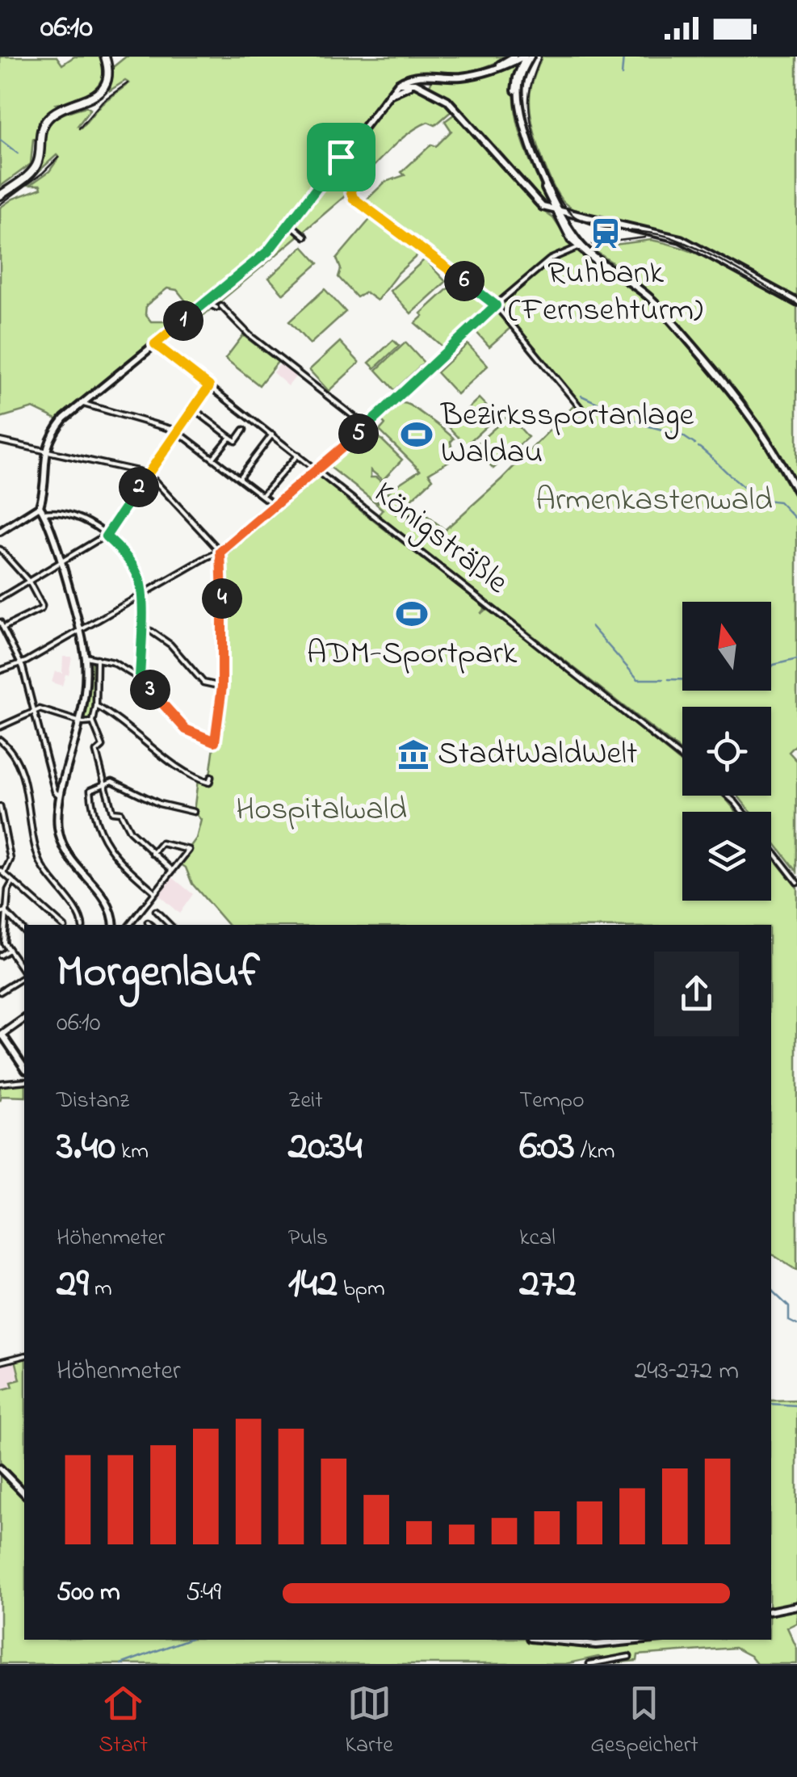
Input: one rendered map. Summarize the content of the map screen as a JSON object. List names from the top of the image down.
{
  "streets": {
    "street": ["Königsträßle"]
  },
  "parks": ["Armenkastenwald", "Hospitalwald"],
  "places": {
    "station": ["Ruhbank (Fernsehturm)"],
    "sports": ["Bezirkssportanlage Waldau", "ADM-Sportpark"],
    "museum": ["StadtWaldWelt"]
  },
  "north": "top",
  "page": {
    "status": "06:10",
    "pins": [
      "6",
      "1",
      "5",
      "2",
      "4",
      "3"
    ],
    "heading": ["Morgenlauf", "06:10"],
    "stats": [
      ["Distanz", "3.40 km"],
      ["Zeit", "20:34"],
      ["Tempo", "6:03 /km"],
      ["Höhenmeter", "29 m"],
      ["Puls", "142 bpm"],
      ["kcal", "272"]
    ],
    "chart": ["Höhenmeter", "243–272 m"],
    "list": [
      {
        "name": "500 m",
        "note": "5:49"
      }
    ],
    "tabs": ["Start", "Karte", "Gespeichert"]
  }
}
